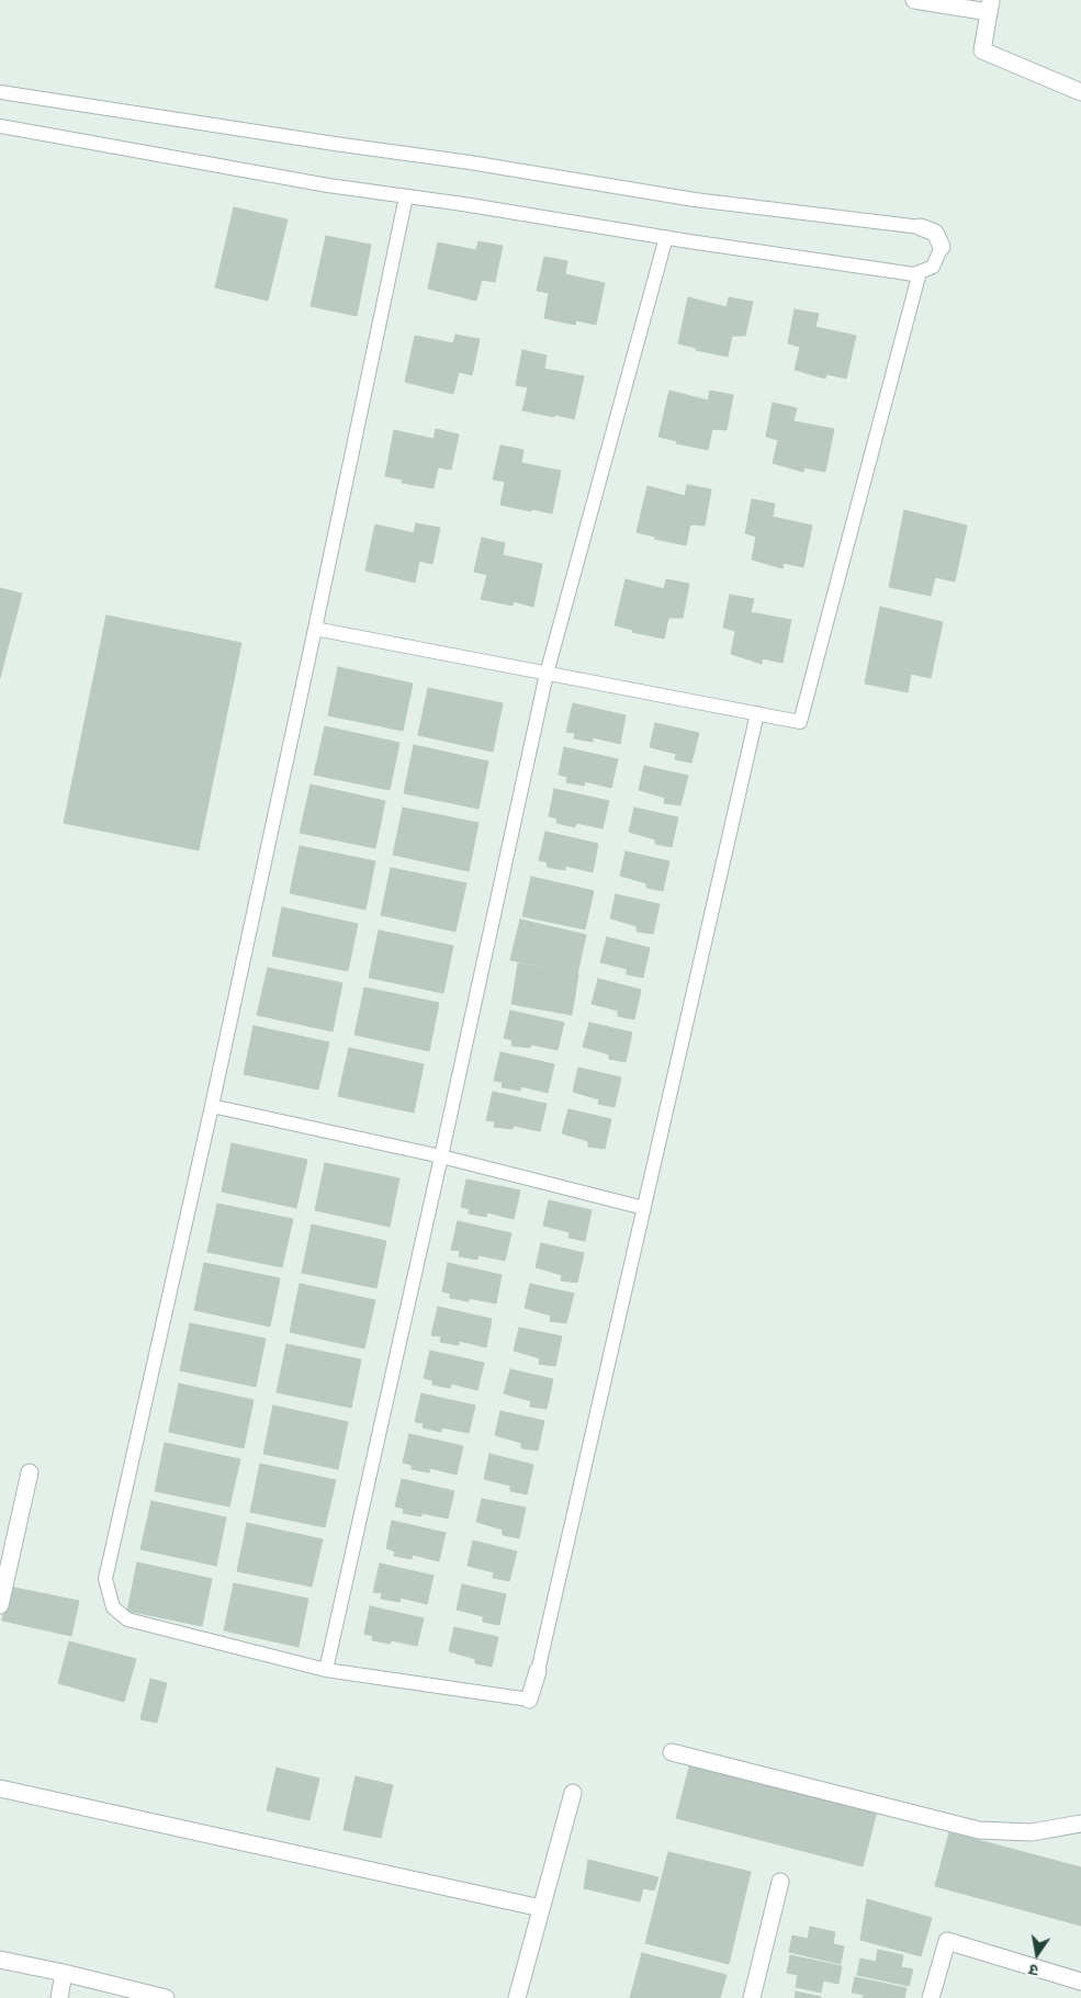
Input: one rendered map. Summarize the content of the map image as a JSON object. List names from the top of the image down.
{
  "north": "bottom"
}
